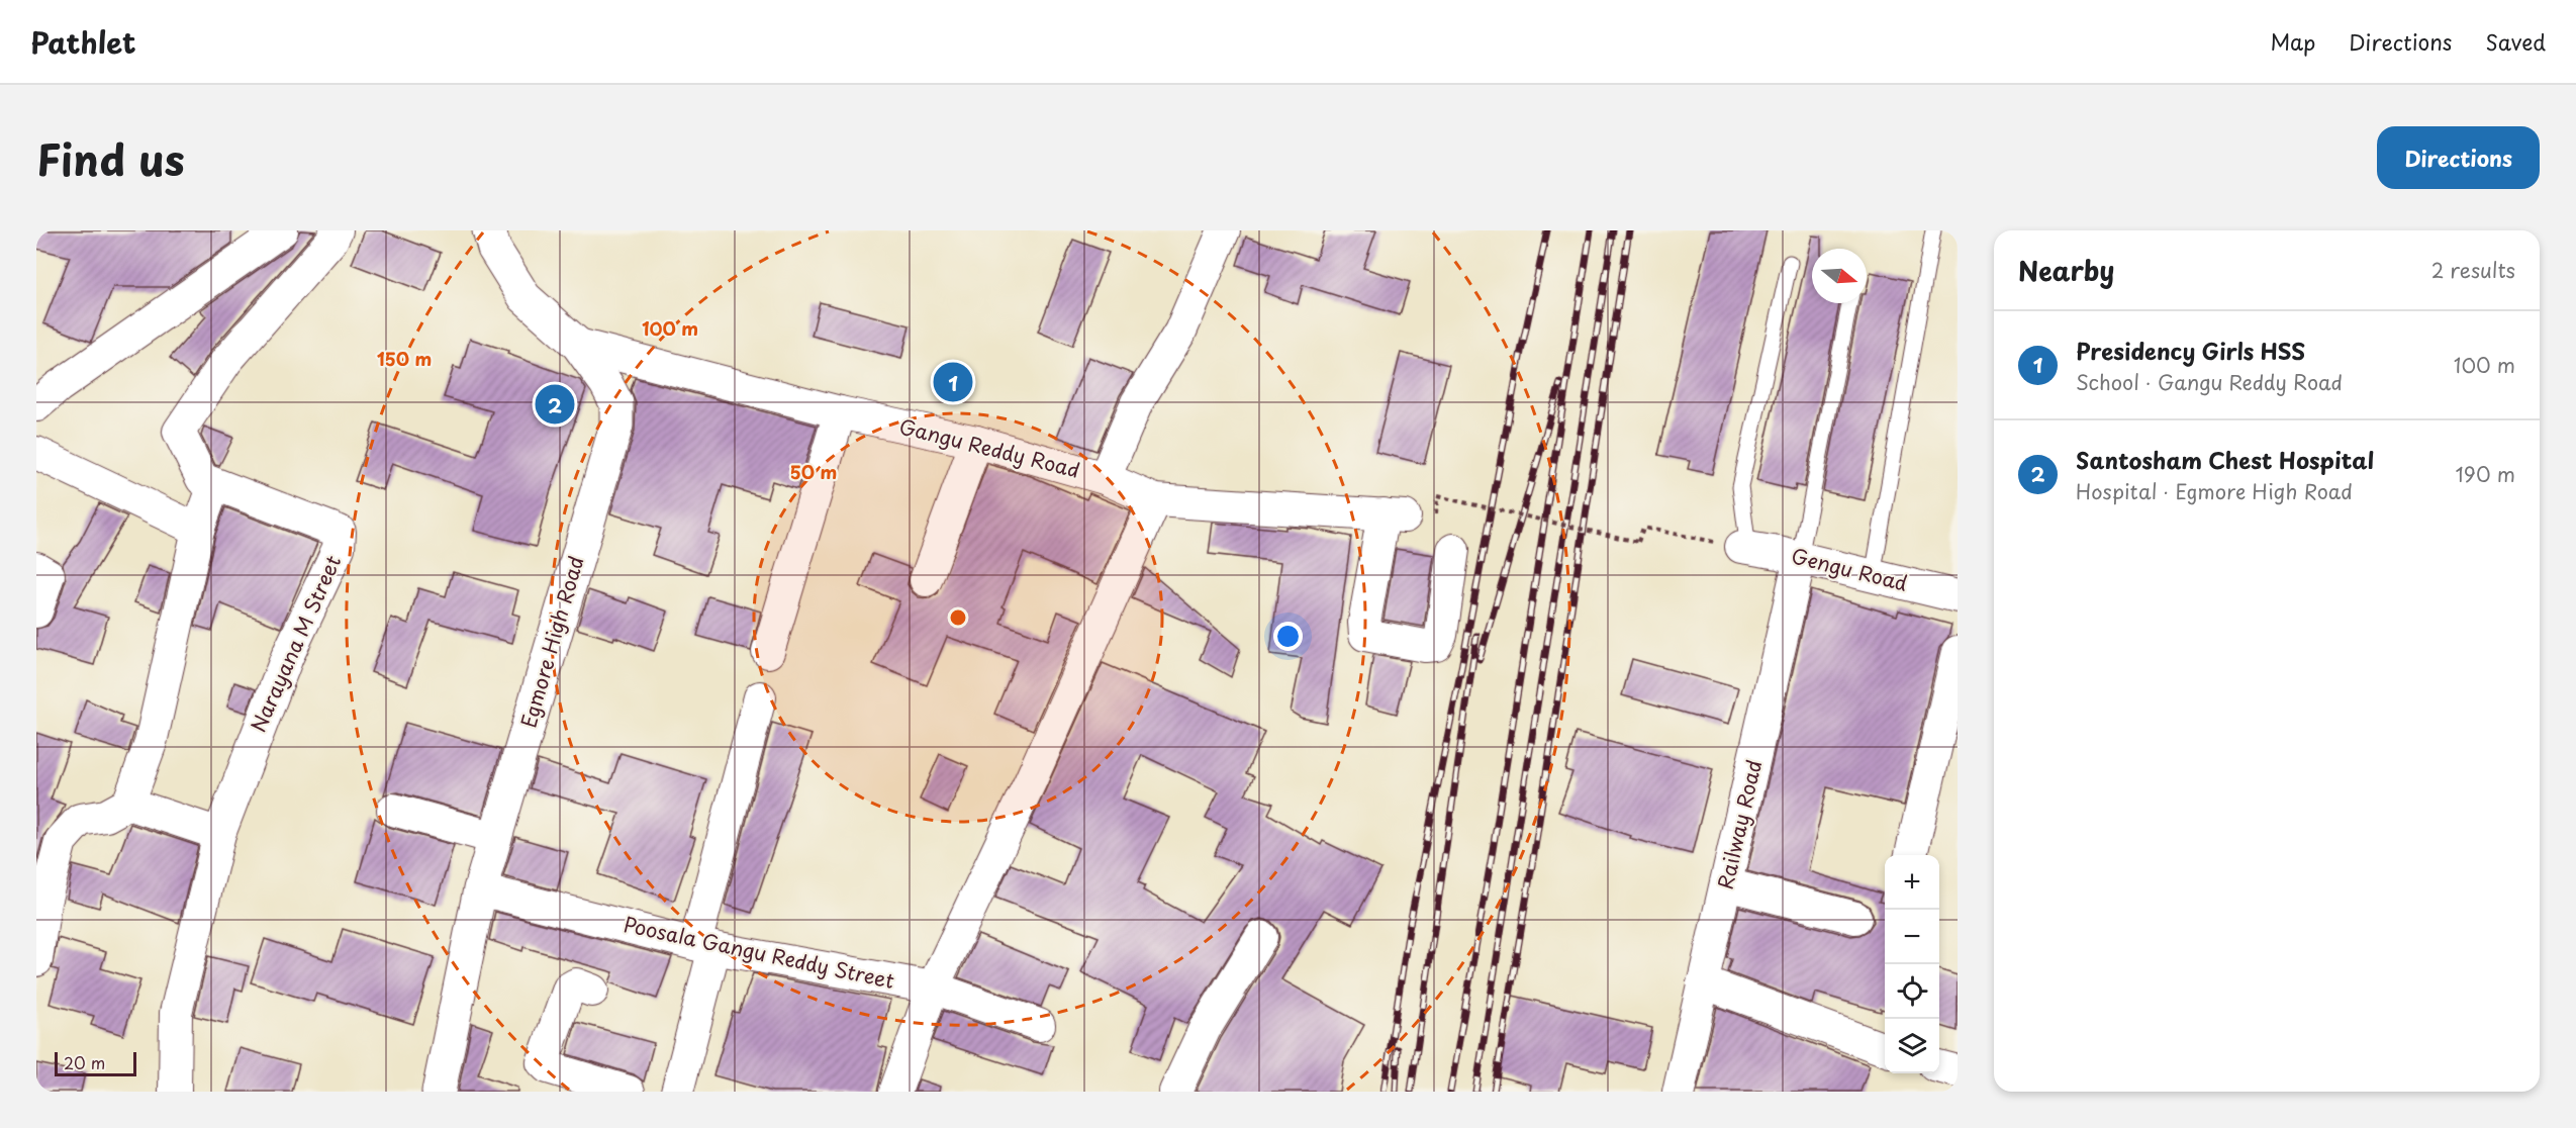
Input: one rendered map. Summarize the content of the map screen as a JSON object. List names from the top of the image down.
{
  "streets": {
    "main road": ["Egmore High Road"],
    "street": [
      "Gangu Reddy Road",
      "Gengu Road",
      "Narayana M Street",
      "Railway Road",
      "Poosala Gangu Reddy Street"
    ]
  },
  "crossings": [
    ["Gangu Reddy Road", "Egmore High Road"],
    ["Gengu Road", "Railway Road"],
    ["Egmore High Road", "Poosala Gangu Reddy Street"]
  ],
  "scale_bar": "20 m",
  "north": "right",
  "page": {
    "header": "Pathlet",
    "nav": ["Map", "Directions", "Saved"],
    "title": "Find us",
    "buttons": "Directions",
    "heading": ["Nearby", "2 results"],
    "list": [
      {
        "mark": "1",
        "name": "Presidency Girls HSS",
        "note": "School · Gangu Reddy Road",
        "value": "100 m"
      },
      {
        "mark": "2",
        "name": "Santosham Chest Hospital",
        "note": "Hospital · Egmore High Road",
        "value": "190 m"
      }
    ],
    "pins": ["1", "2"],
    "map_buttons": ["+", "−"],
    "scale": "20 m"
  },
  "rings": ["100 m", "150 m", "50 m"]
}
